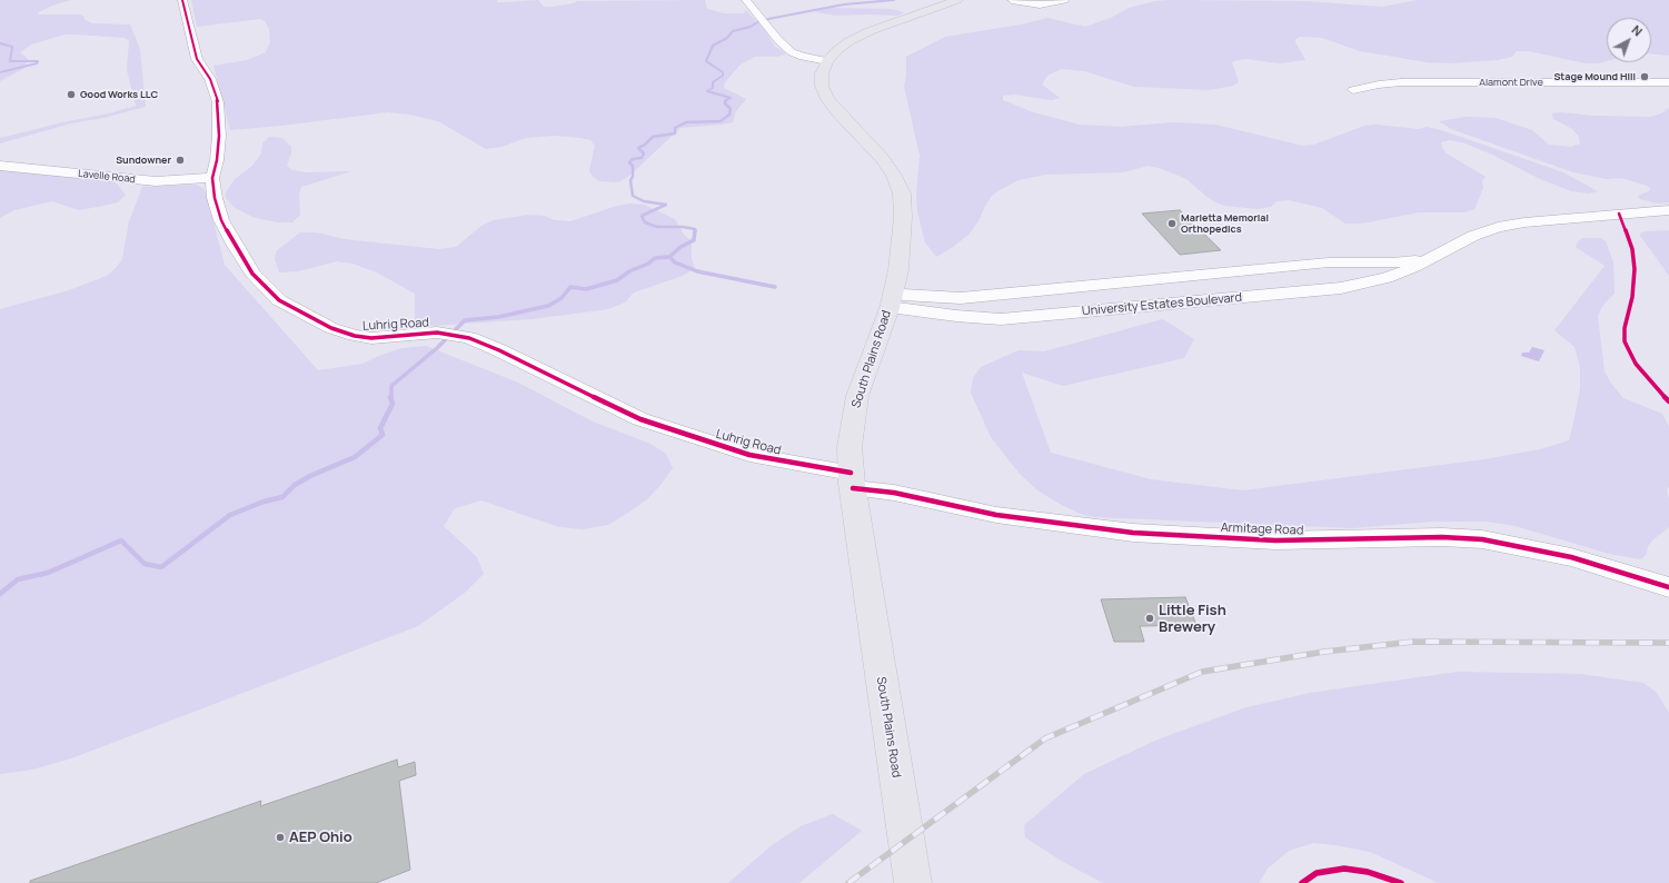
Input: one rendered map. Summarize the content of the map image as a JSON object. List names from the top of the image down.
{
  "streets": {
    "main road": ["South Plains Road"],
    "street": [
      "Alamont Drive",
      "Lavelle Road",
      "University Estates Boulevard",
      "Luhrig Road",
      "Armitage Road"
    ]
  },
  "crossings": [
    ["Lavelle Road", "Luhrig Road"],
    ["University Estates Boulevard", "South Plains Road"],
    ["Luhrig Road", "South Plains Road"],
    ["Luhrig Road", "Armitage Road"],
    ["South Plains Road", "Armitage Road"]
  ],
  "places": [
    "Stage Mound Hill",
    "Good Works LLC",
    "Sundowner",
    "Marietta Memorial Orthopedics",
    "Little Fish Brewery",
    "AEP Ohio"
  ],
  "north": "top right"
}
